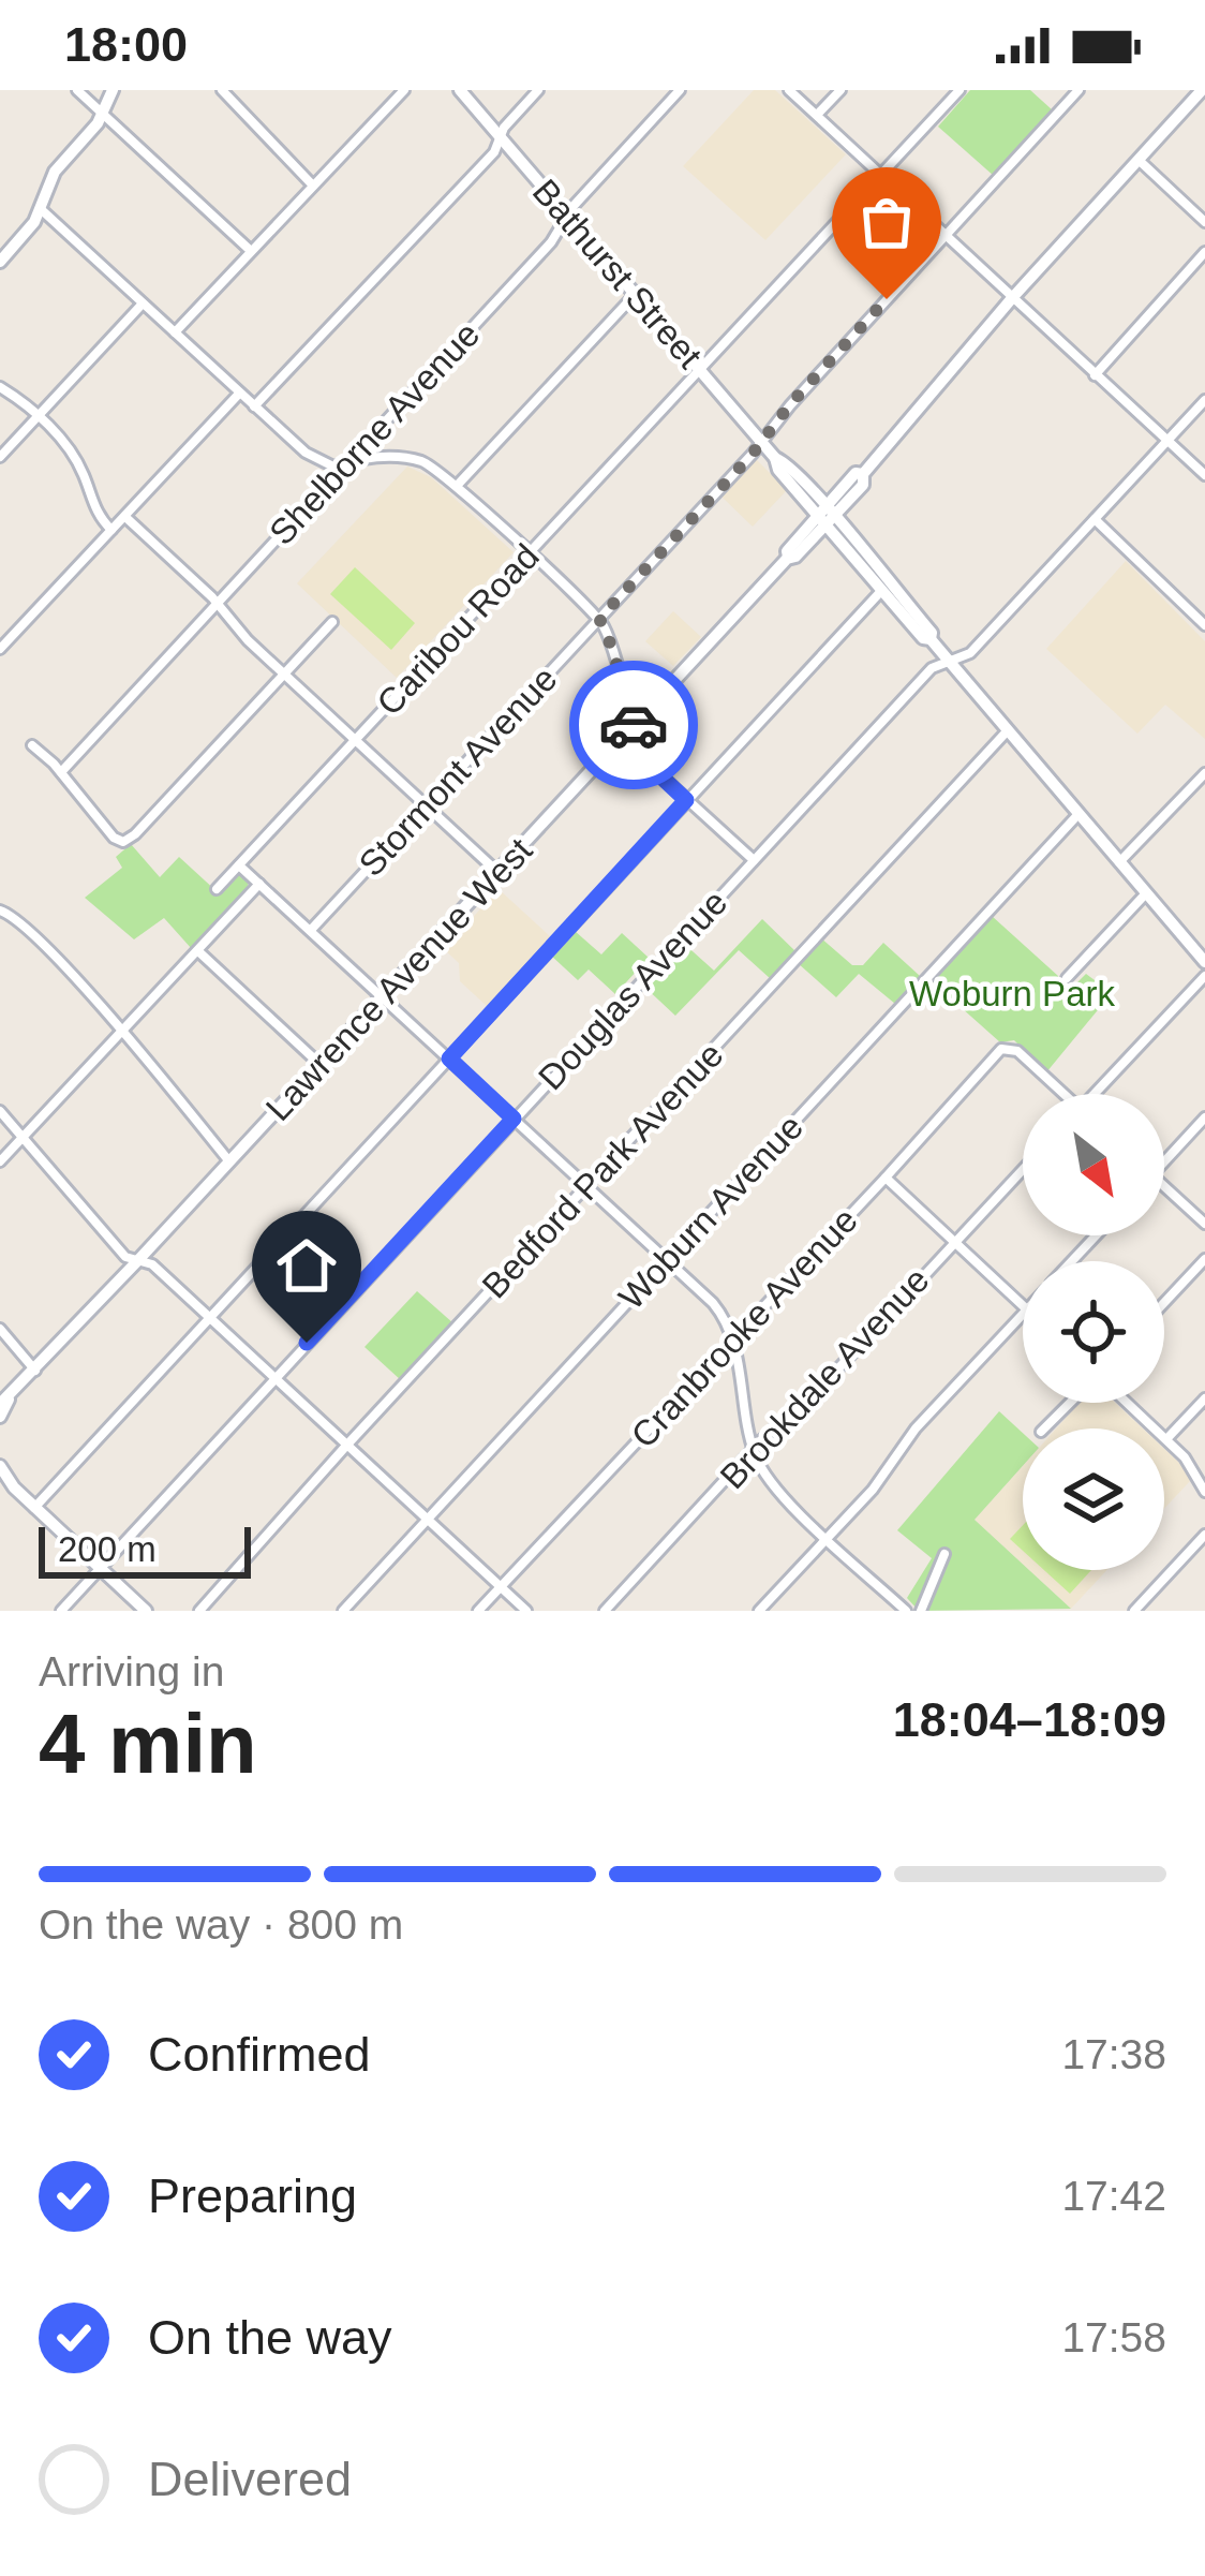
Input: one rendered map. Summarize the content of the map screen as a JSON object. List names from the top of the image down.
{
  "streets": {
    "main road": ["Bathurst Street", "Lawrence Avenue West"],
    "street": [
      "Shelborne Avenue",
      "Caribou Road",
      "Stormont Avenue",
      "Douglas Avenue",
      "Bedford Park Avenue",
      "Woburn Avenue",
      "Cranbrooke Avenue",
      "Brookdale Avenue"
    ]
  },
  "crossings": [
    ["Bathurst Street", "Shelborne Avenue"],
    ["Bathurst Street", "Caribou Road"],
    ["Bathurst Street", "Stormont Avenue"],
    ["Bathurst Street", "Lawrence Avenue West"],
    ["Bathurst Street", "Douglas Avenue"],
    ["Bathurst Street", "Bedford Park Avenue"],
    ["Bathurst Street", "Woburn Avenue"]
  ],
  "parks": ["Woburn Park"],
  "scale_bar": "200 m",
  "north": "bottom right",
  "page": {
    "status": "18:00",
    "scale": "200 m",
    "heading": ["4 min", "Arriving in", "18:04–18:09"],
    "bar": "On the way · 800 m",
    "list": [
      ["Confirmed", "17:38"],
      ["Preparing", "17:42"],
      ["On the way", "17:58"],
      "Delivered"
    ]
  }
}
